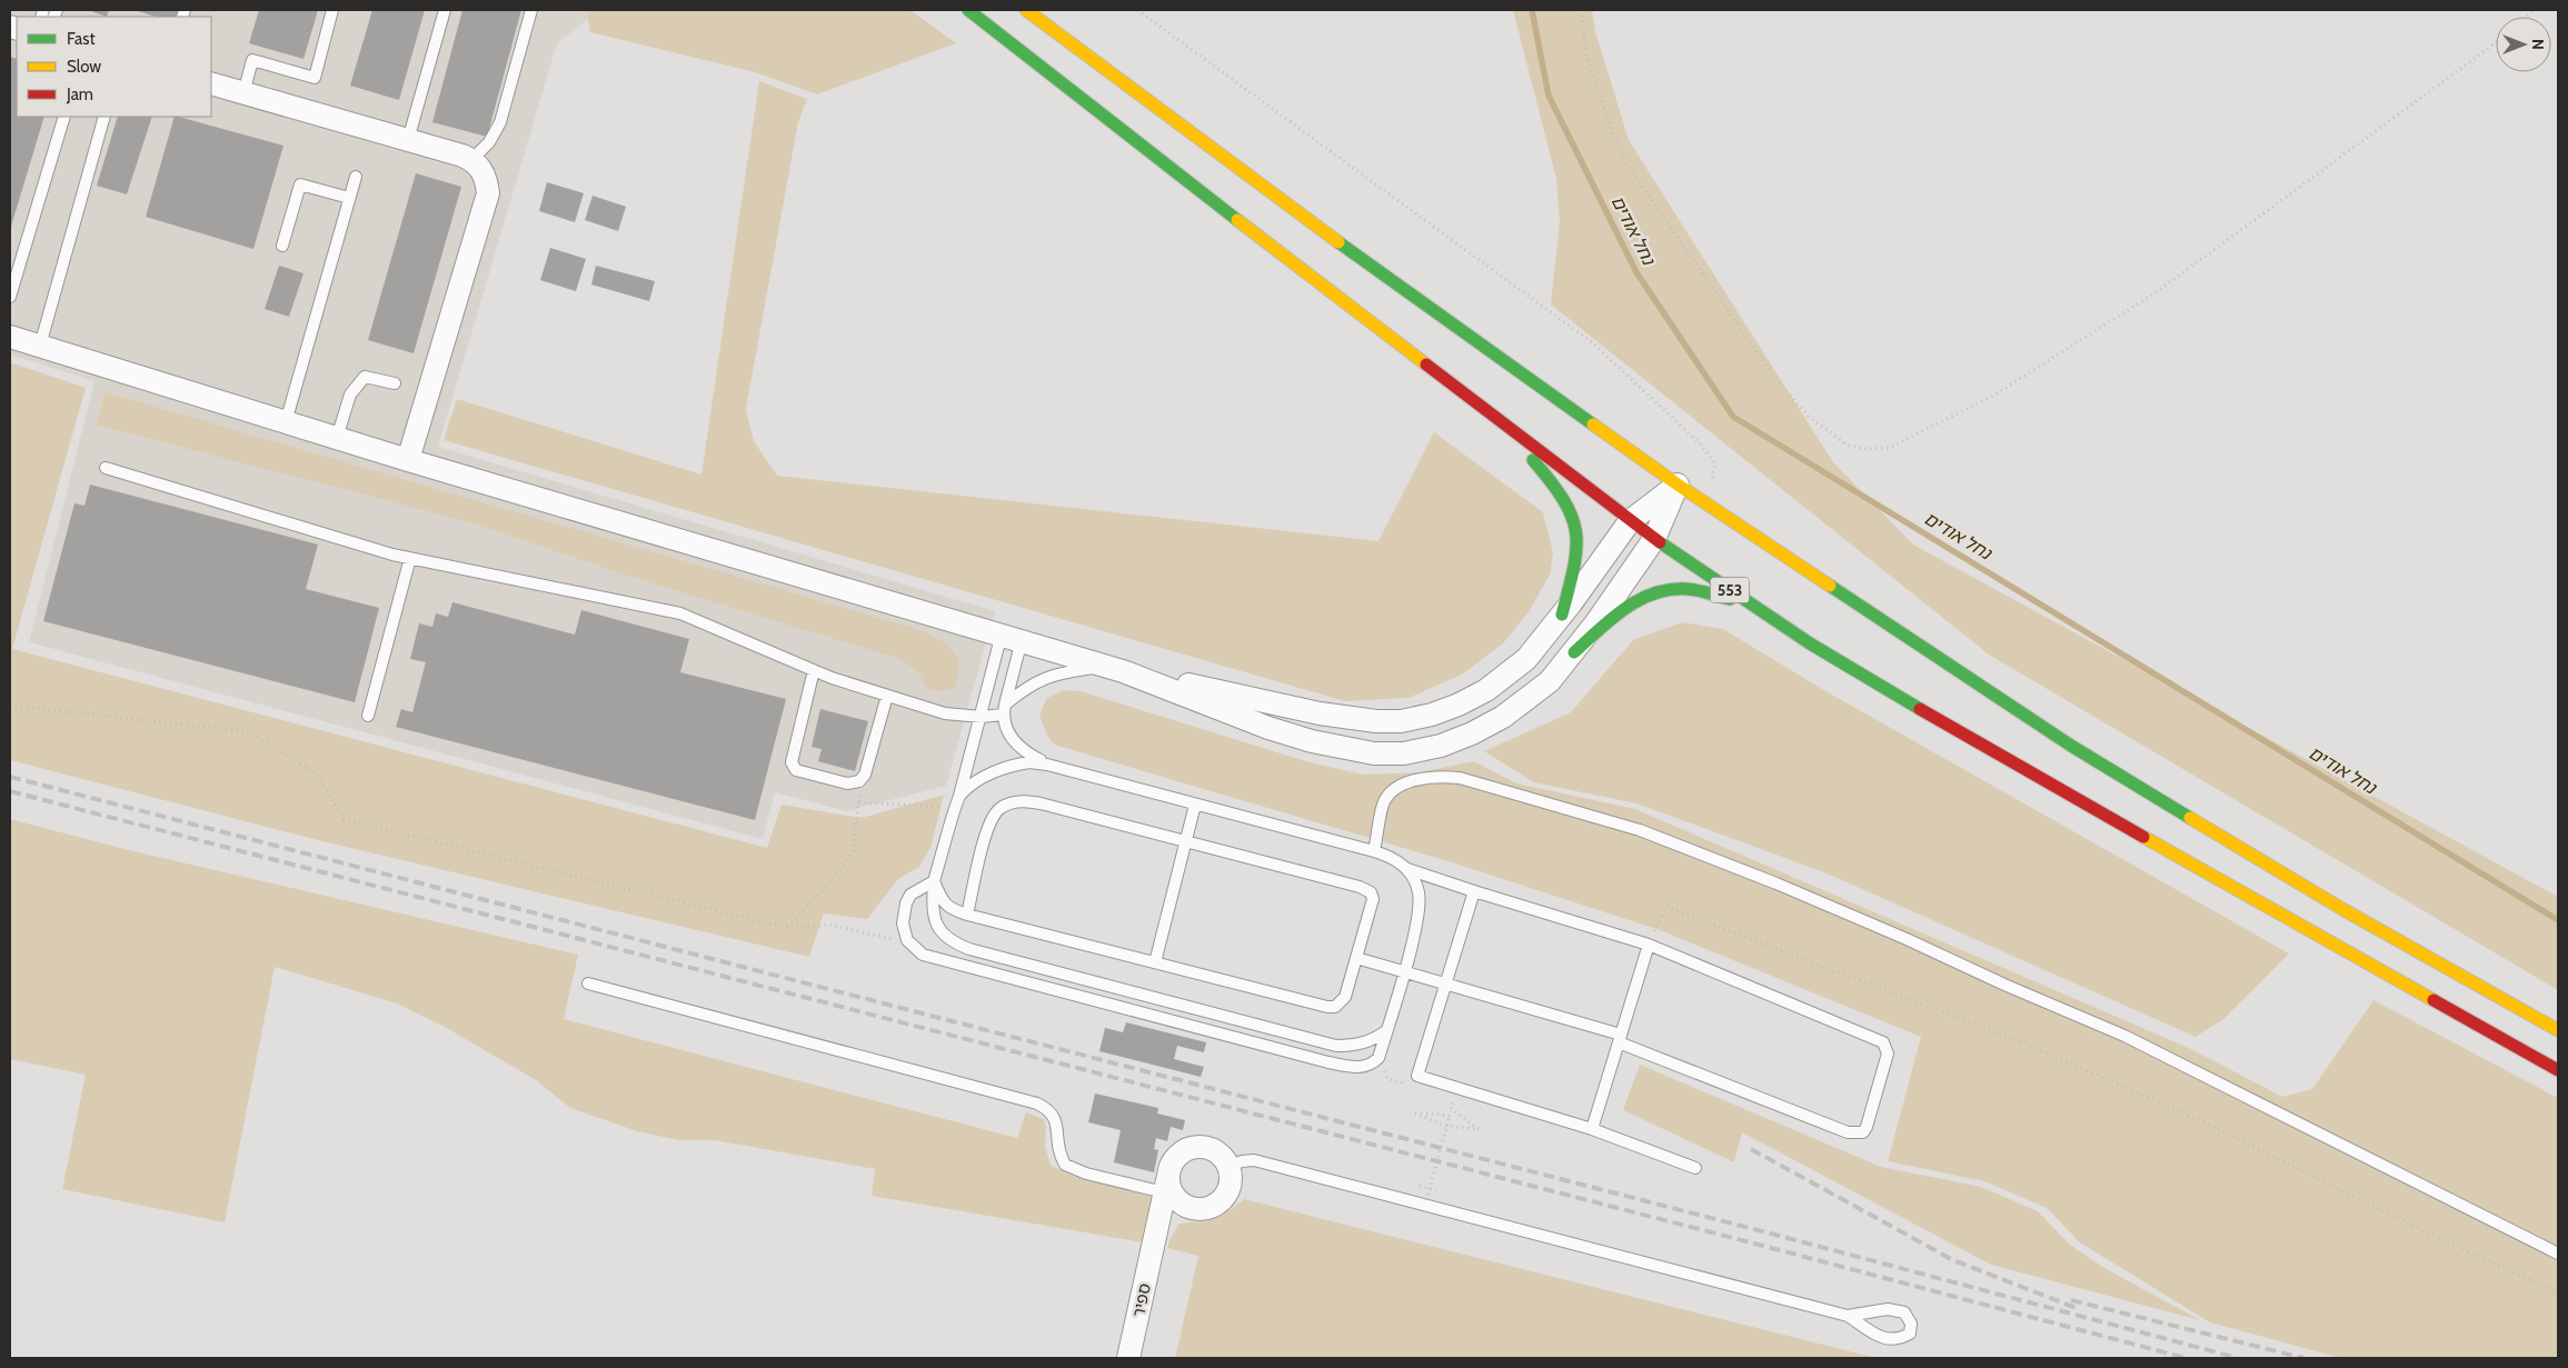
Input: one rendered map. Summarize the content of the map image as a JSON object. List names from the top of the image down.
{
  "streets": {
    "main road": ["553"],
    "street": ["ספיר"]
  },
  "water": ["נחל אודים"],
  "legend": ["Fast", "Slow", "Jam"],
  "north": "right"
}
